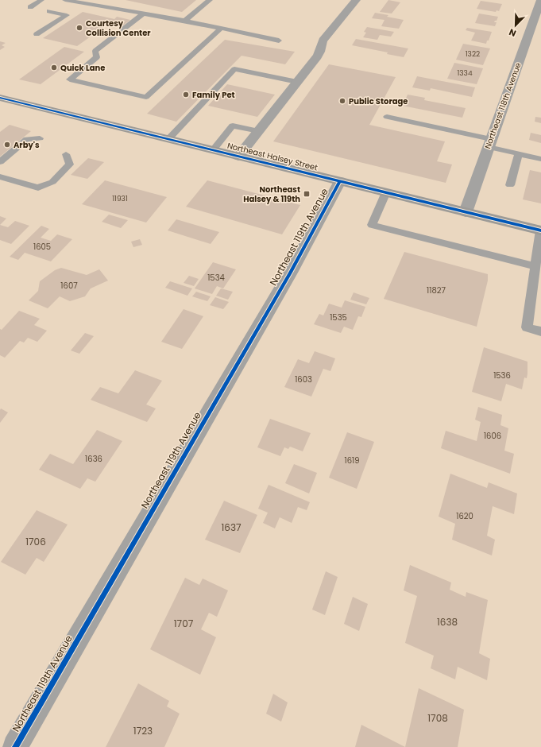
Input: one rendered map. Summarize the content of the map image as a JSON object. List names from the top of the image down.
{
  "streets": {
    "main road": ["Northeast Halsey Street"],
    "street": ["Northeast 118th Avenue", "Northeast 119th Avenue"]
  },
  "crossings": [
    ["Northeast 118th Avenue", "Northeast Halsey Street"],
    ["Northeast Halsey Street", "Northeast 119th Avenue"]
  ],
  "places": {
    "other": [
      "Courtesy Collision Center",
      "Quick Lane",
      "Family Pet",
      "Public Storage",
      "Arby's"
    ],
    "transit": ["Northeast Halsey & 119th"]
  },
  "house_numbers": [
    "1322",
    "1334",
    "11931",
    "1605",
    "1534",
    "1607",
    "11827",
    "1535",
    "1536",
    "1603",
    "1606",
    "1636",
    "1619",
    "1620",
    "1637",
    "1706",
    "1638",
    "1707",
    "1708",
    "1723"
  ],
  "north": "bottom left"
}
